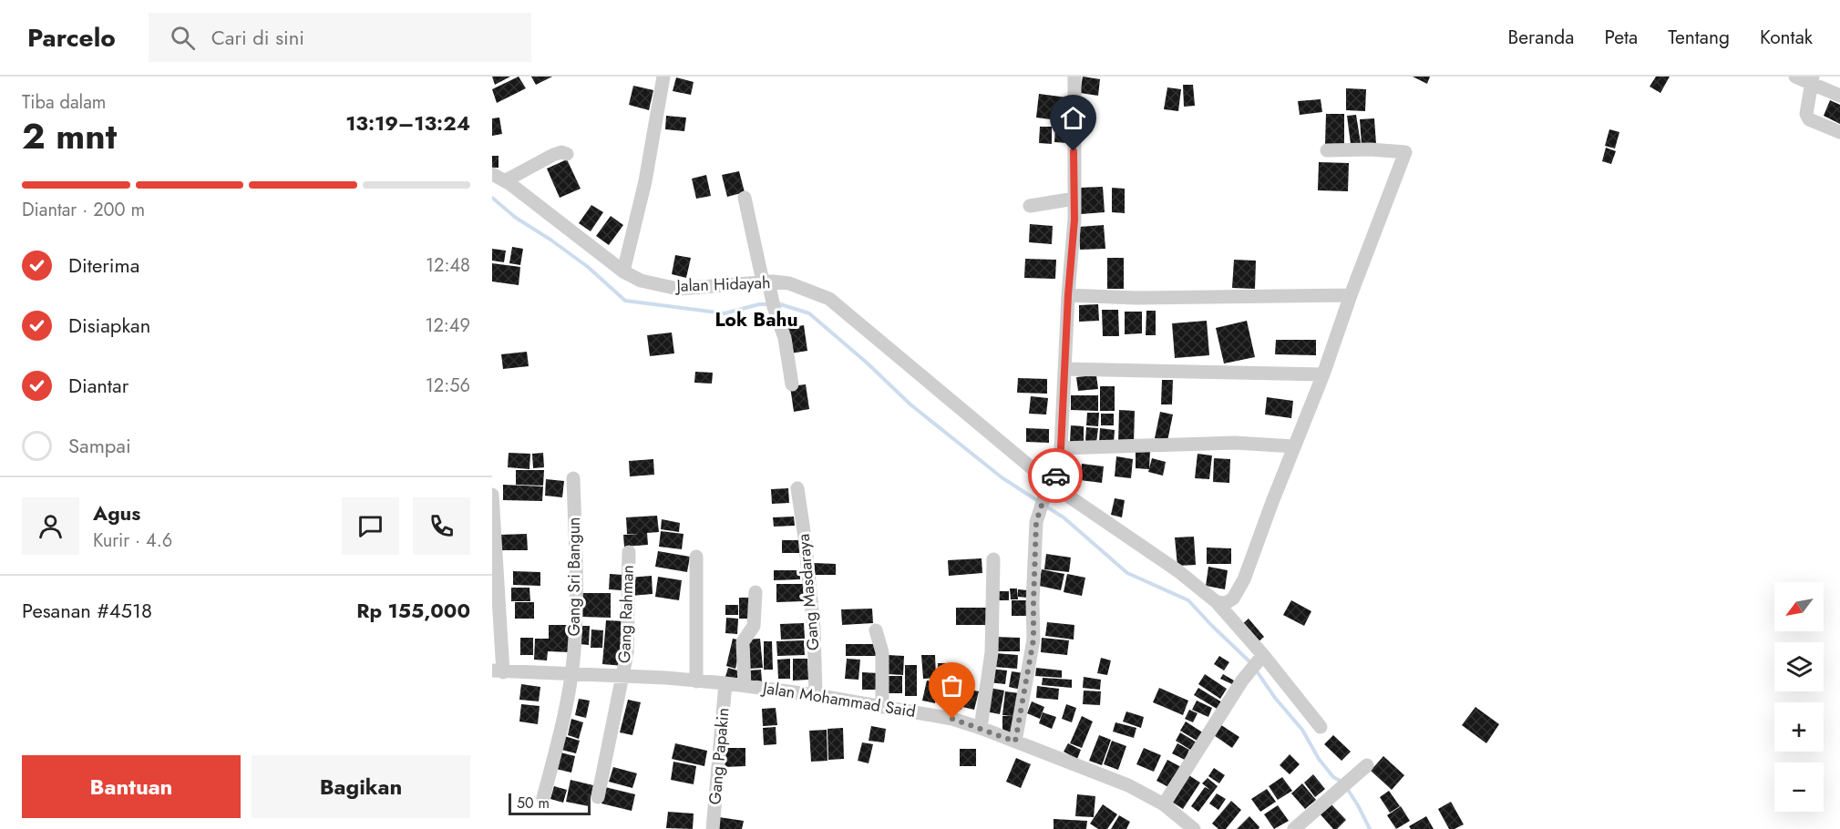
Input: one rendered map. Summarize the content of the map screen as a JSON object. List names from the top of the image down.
{
  "streets": {
    "street": [
      "Jalan Hidayah",
      "Gang Sri Bangun",
      "Gang Masdaraya",
      "Gang Rahman",
      "Jalan Mohammad Said",
      "Gang Papakin"
    ]
  },
  "crossings": [
    ["Gang Sri Bangun", "Jalan Mohammad Said"],
    ["Gang Masdaraya", "Jalan Mohammad Said"],
    ["Gang Rahman", "Jalan Mohammad Said"],
    ["Jalan Mohammad Said", "Gang Papakin"]
  ],
  "districts": ["Lok Bahu"],
  "scale_bar": "50 m",
  "north": "bottom left",
  "page": {
    "header": "Parcelo",
    "search": "Cari di sini",
    "nav": [
      "Beranda",
      "Peta",
      "Tentang",
      "Kontak"
    ],
    "heading": ["2 mnt", "Tiba dalam", "13:19–13:24"],
    "panel": [
      "Agus",
      "Kurir · 4.6",
      "Pesanan #4518",
      "Rp 155,000"
    ],
    "bar": "Diantar · 200 m",
    "list": [
      ["Diterima", "12:48"],
      ["Disiapkan", "12:49"],
      ["Diantar", "12:56"],
      "Sampai"
    ],
    "map_buttons": ["+", "−"],
    "buttons": ["Bantuan", "Bagikan"],
    "scale": "50 m"
  }
}
